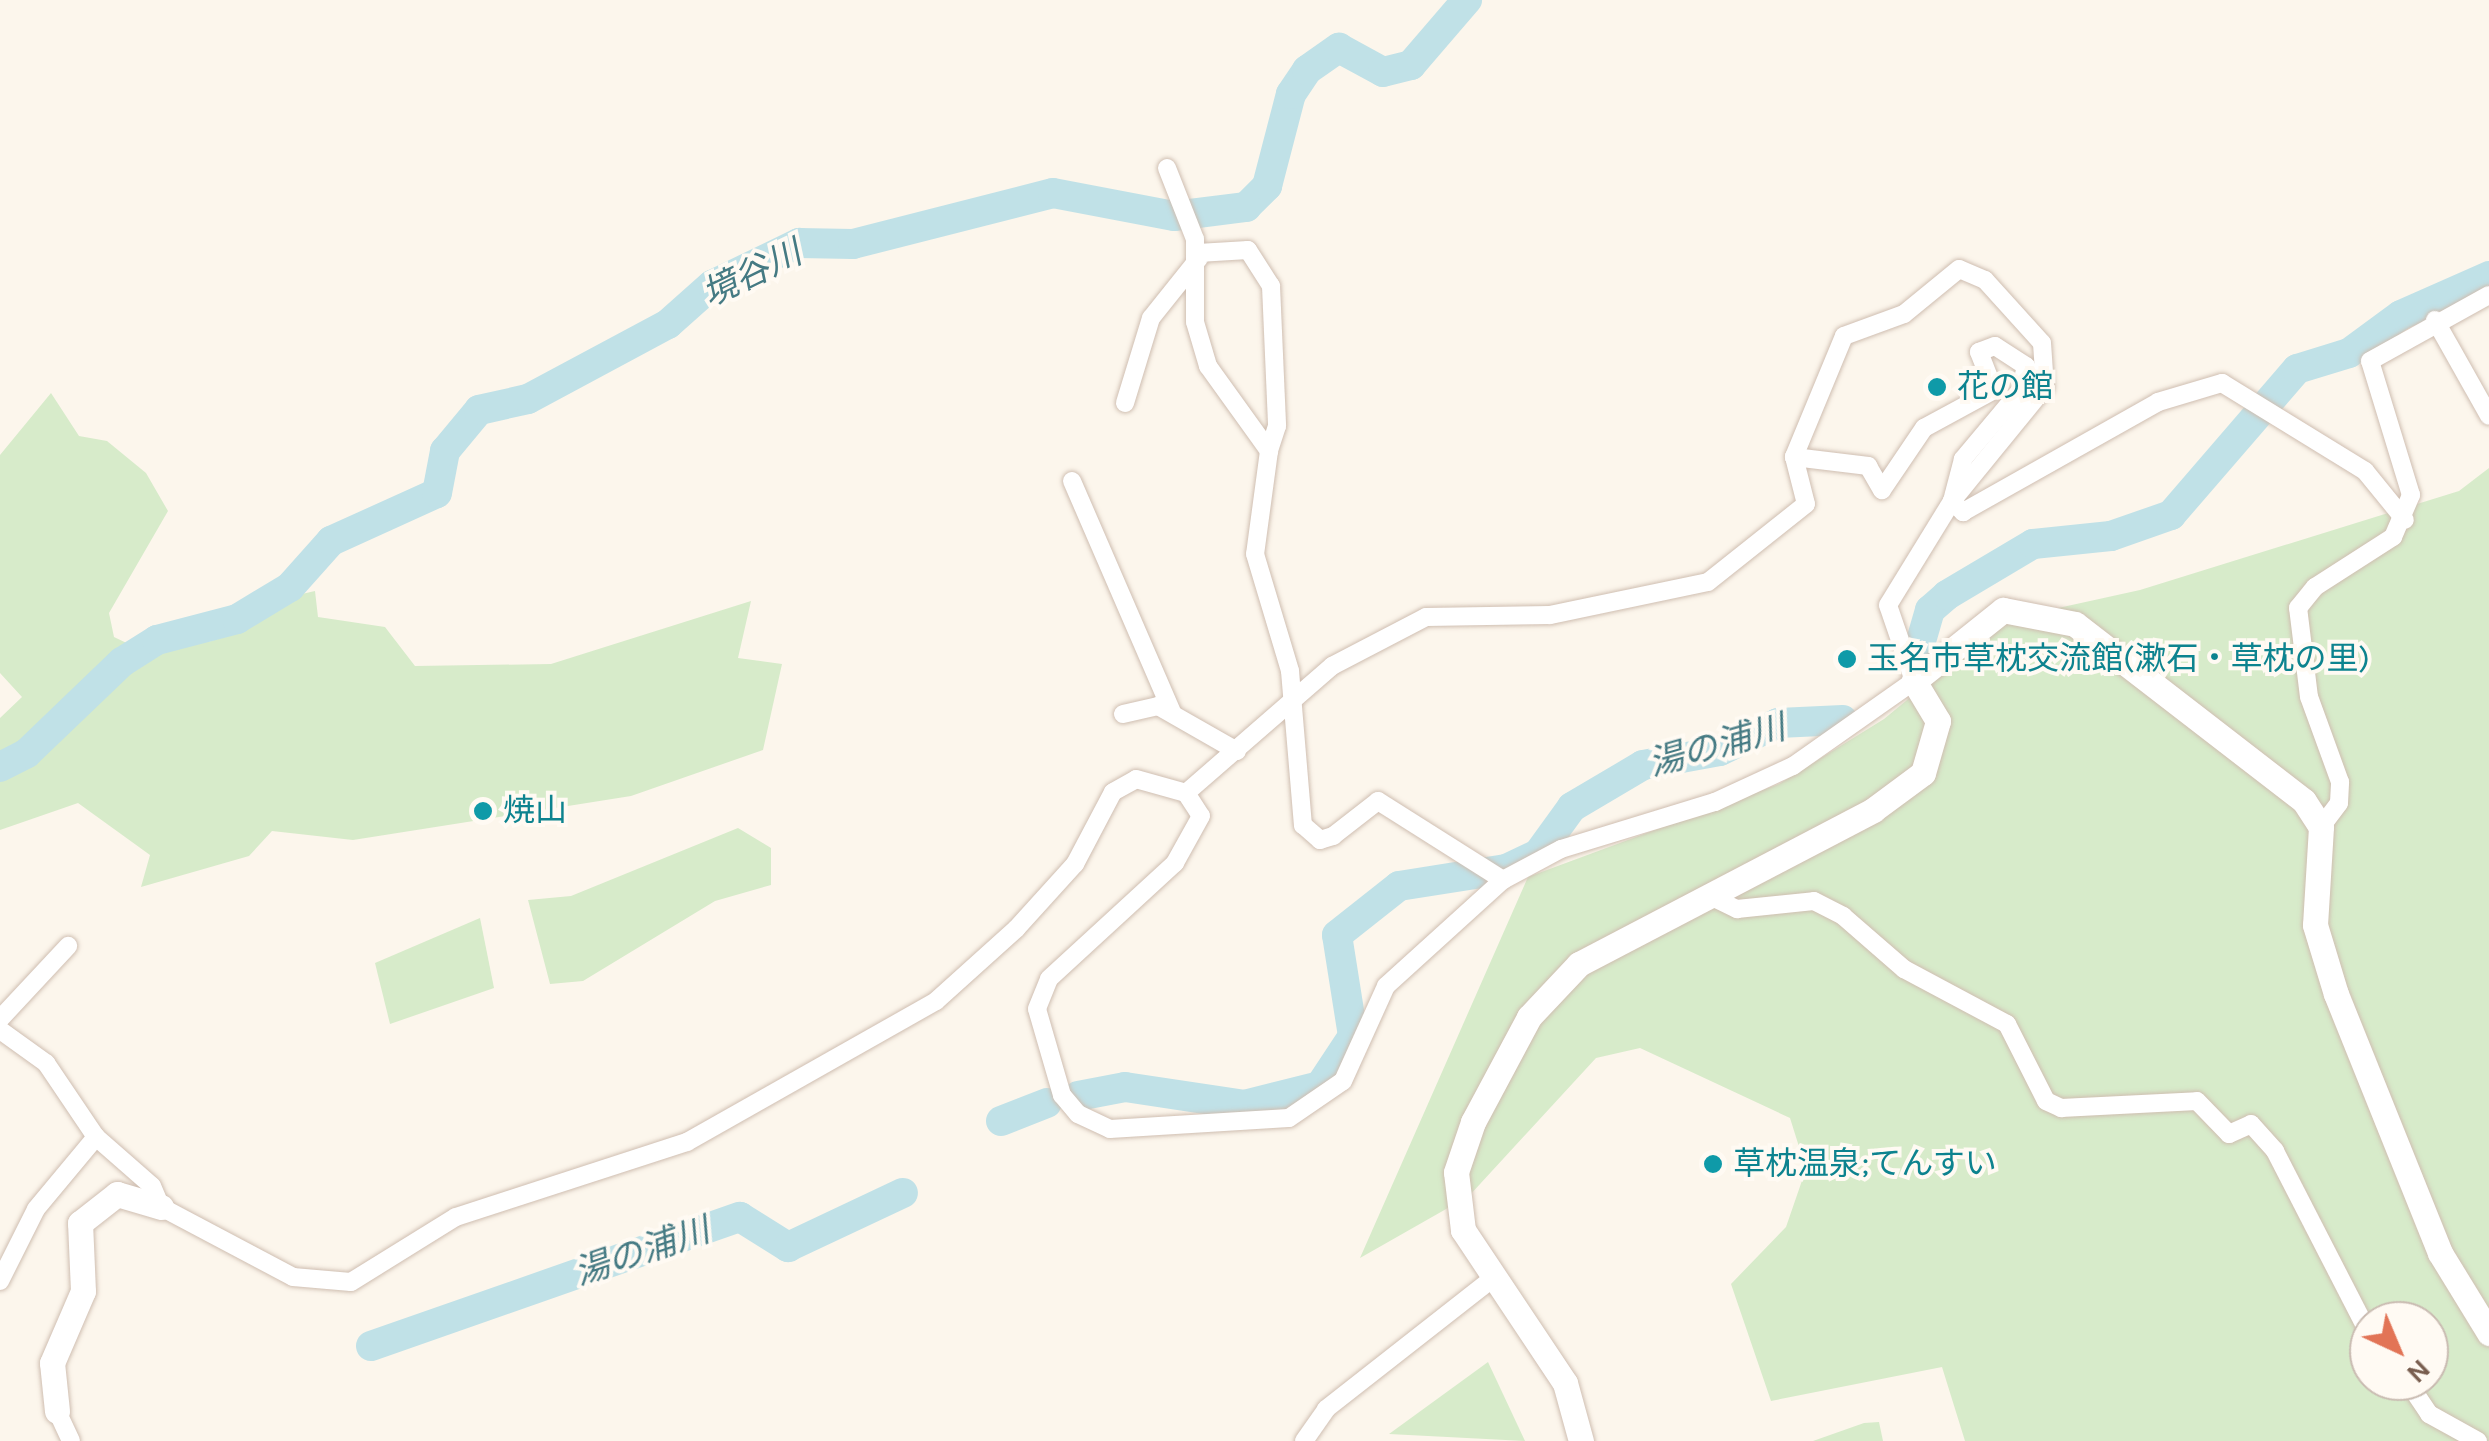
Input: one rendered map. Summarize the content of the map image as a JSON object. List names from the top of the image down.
{
  "water": ["境谷川", "湯の浦川"],
  "places": [
    "花の館",
    "玉名市草枕交流館(漱石・草枕の里)",
    "焼山",
    "草枕温泉;てんすい"
  ],
  "north": "bottom right"
}
